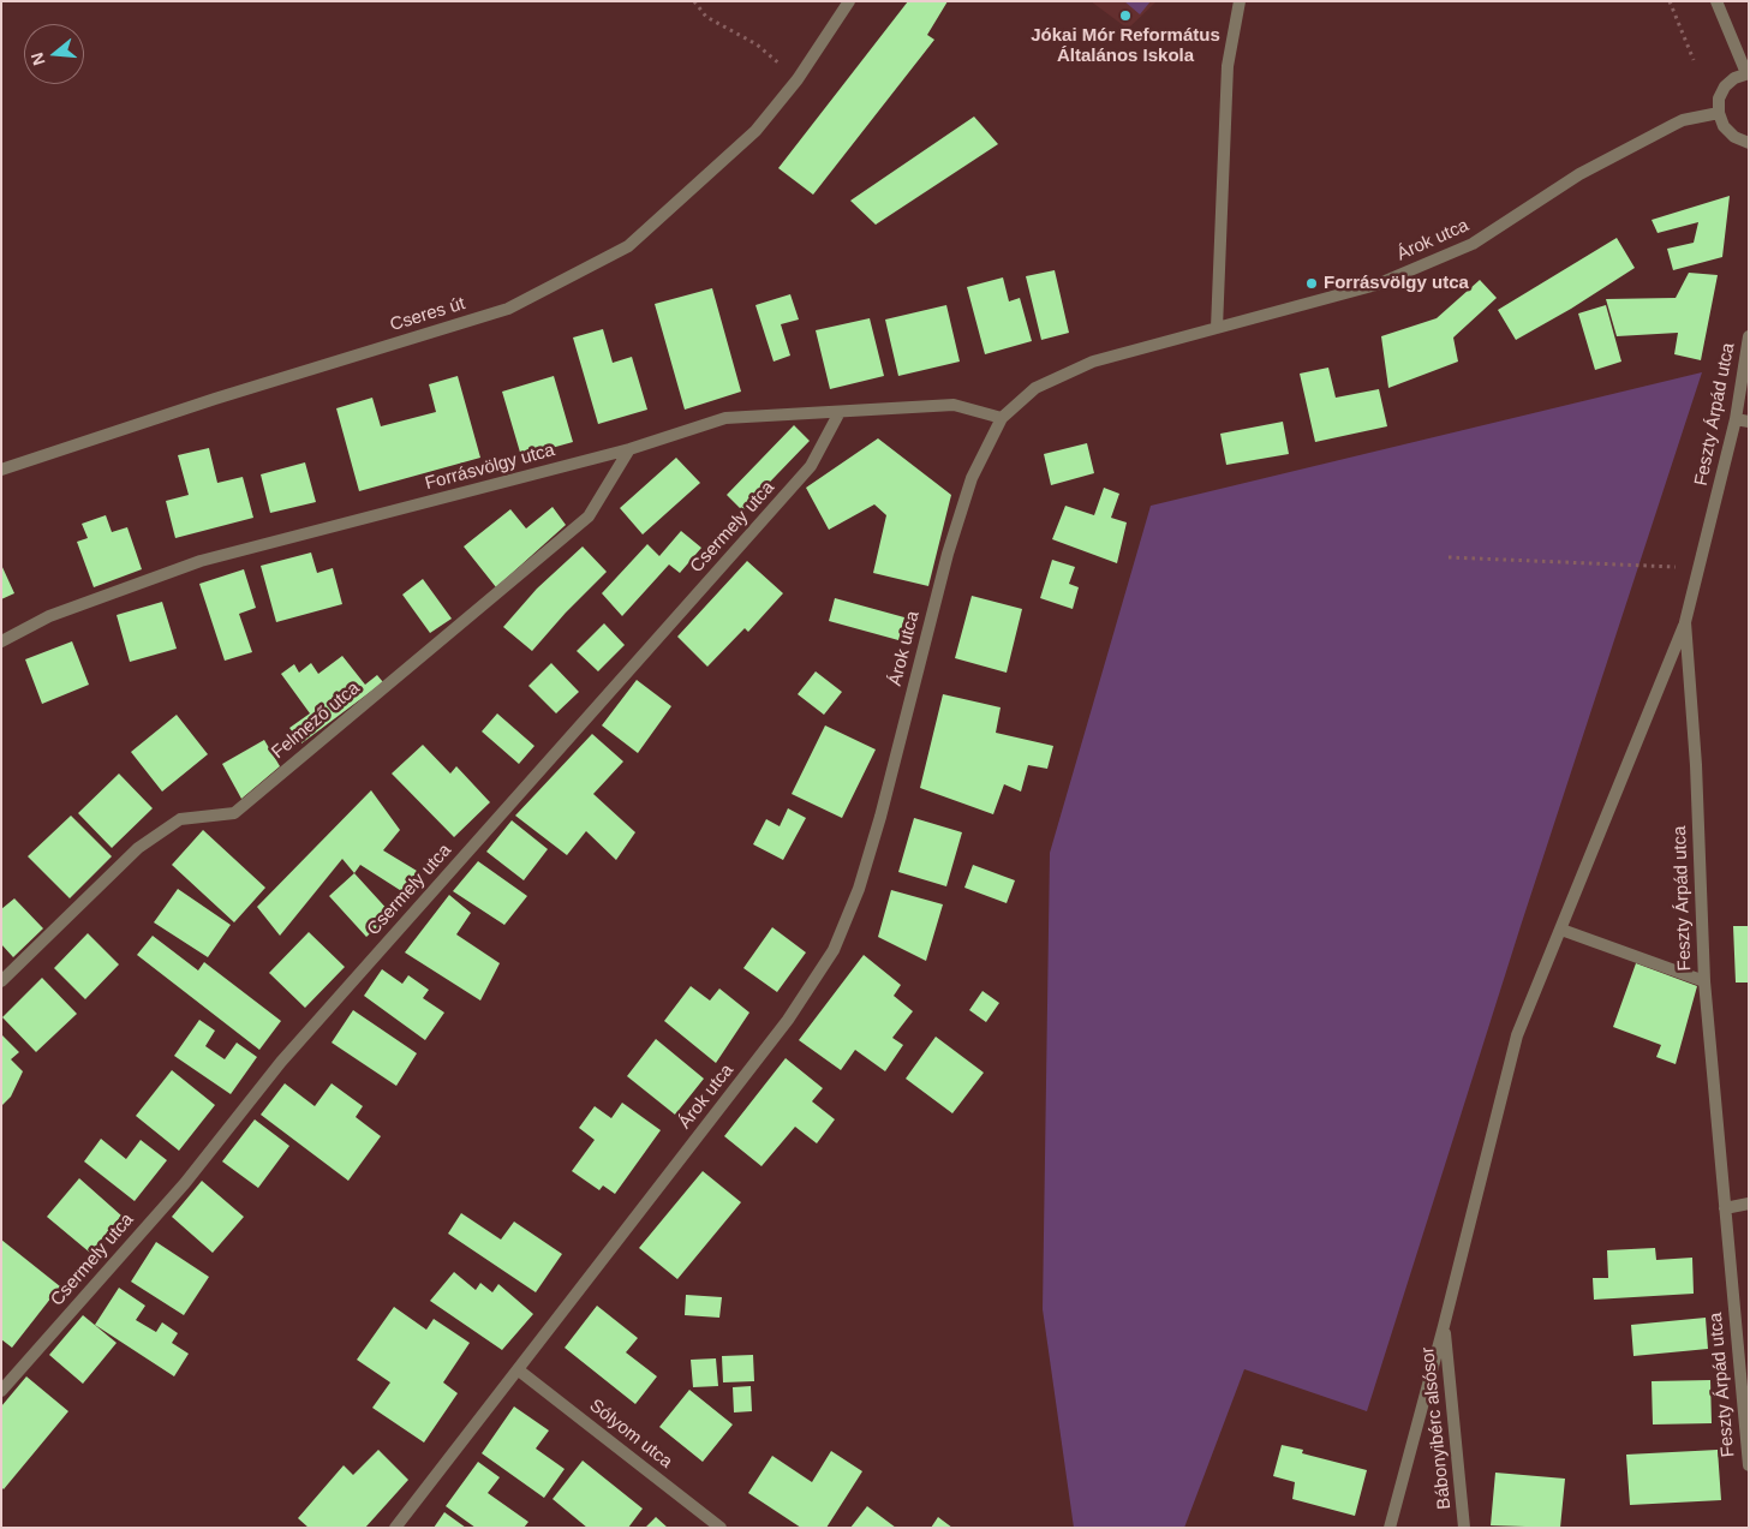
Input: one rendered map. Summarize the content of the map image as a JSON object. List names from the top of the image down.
{
  "streets": {
    "street": [
      "Árok utca",
      "Cseres út",
      "Feszty Árpád utca",
      "Forrásvölgy utca",
      "Csermely utca",
      "Felmező utca",
      "Bábonyibérc alsósor",
      "Sólyom utca"
    ]
  },
  "crossings": [
    ["Árok utca", "Forrásvölgy utca"],
    ["Árok utca", "Sólyom utca"],
    ["Forrásvölgy utca", "Csermely utca"],
    ["Forrásvölgy utca", "Felmező utca"]
  ],
  "places": ["Jókai Mór Református Általános Iskola", "Forrásvölgy utca"],
  "north": "left"
}
